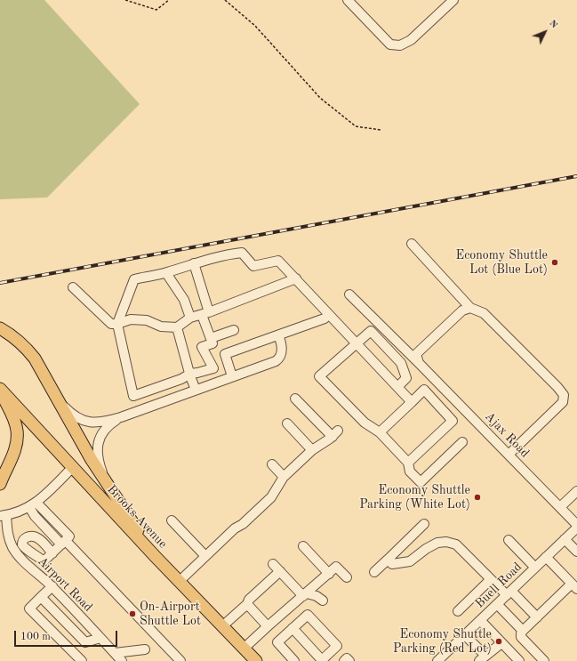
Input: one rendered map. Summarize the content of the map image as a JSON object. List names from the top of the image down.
{
  "streets": {
    "main road": ["Brooks Avenue"],
    "street": ["Ajax Road", "Airport Road", "Buell Road"]
  },
  "places": [
    "Economy Shuttle Lot (Blue Lot)",
    "Economy Shuttle Parking (White Lot)",
    "On-Airport Shuttle Lot",
    "Economy Shuttle Parking (Red Lot)"
  ],
  "scale_bar": "100 m",
  "north": "top right"
}
